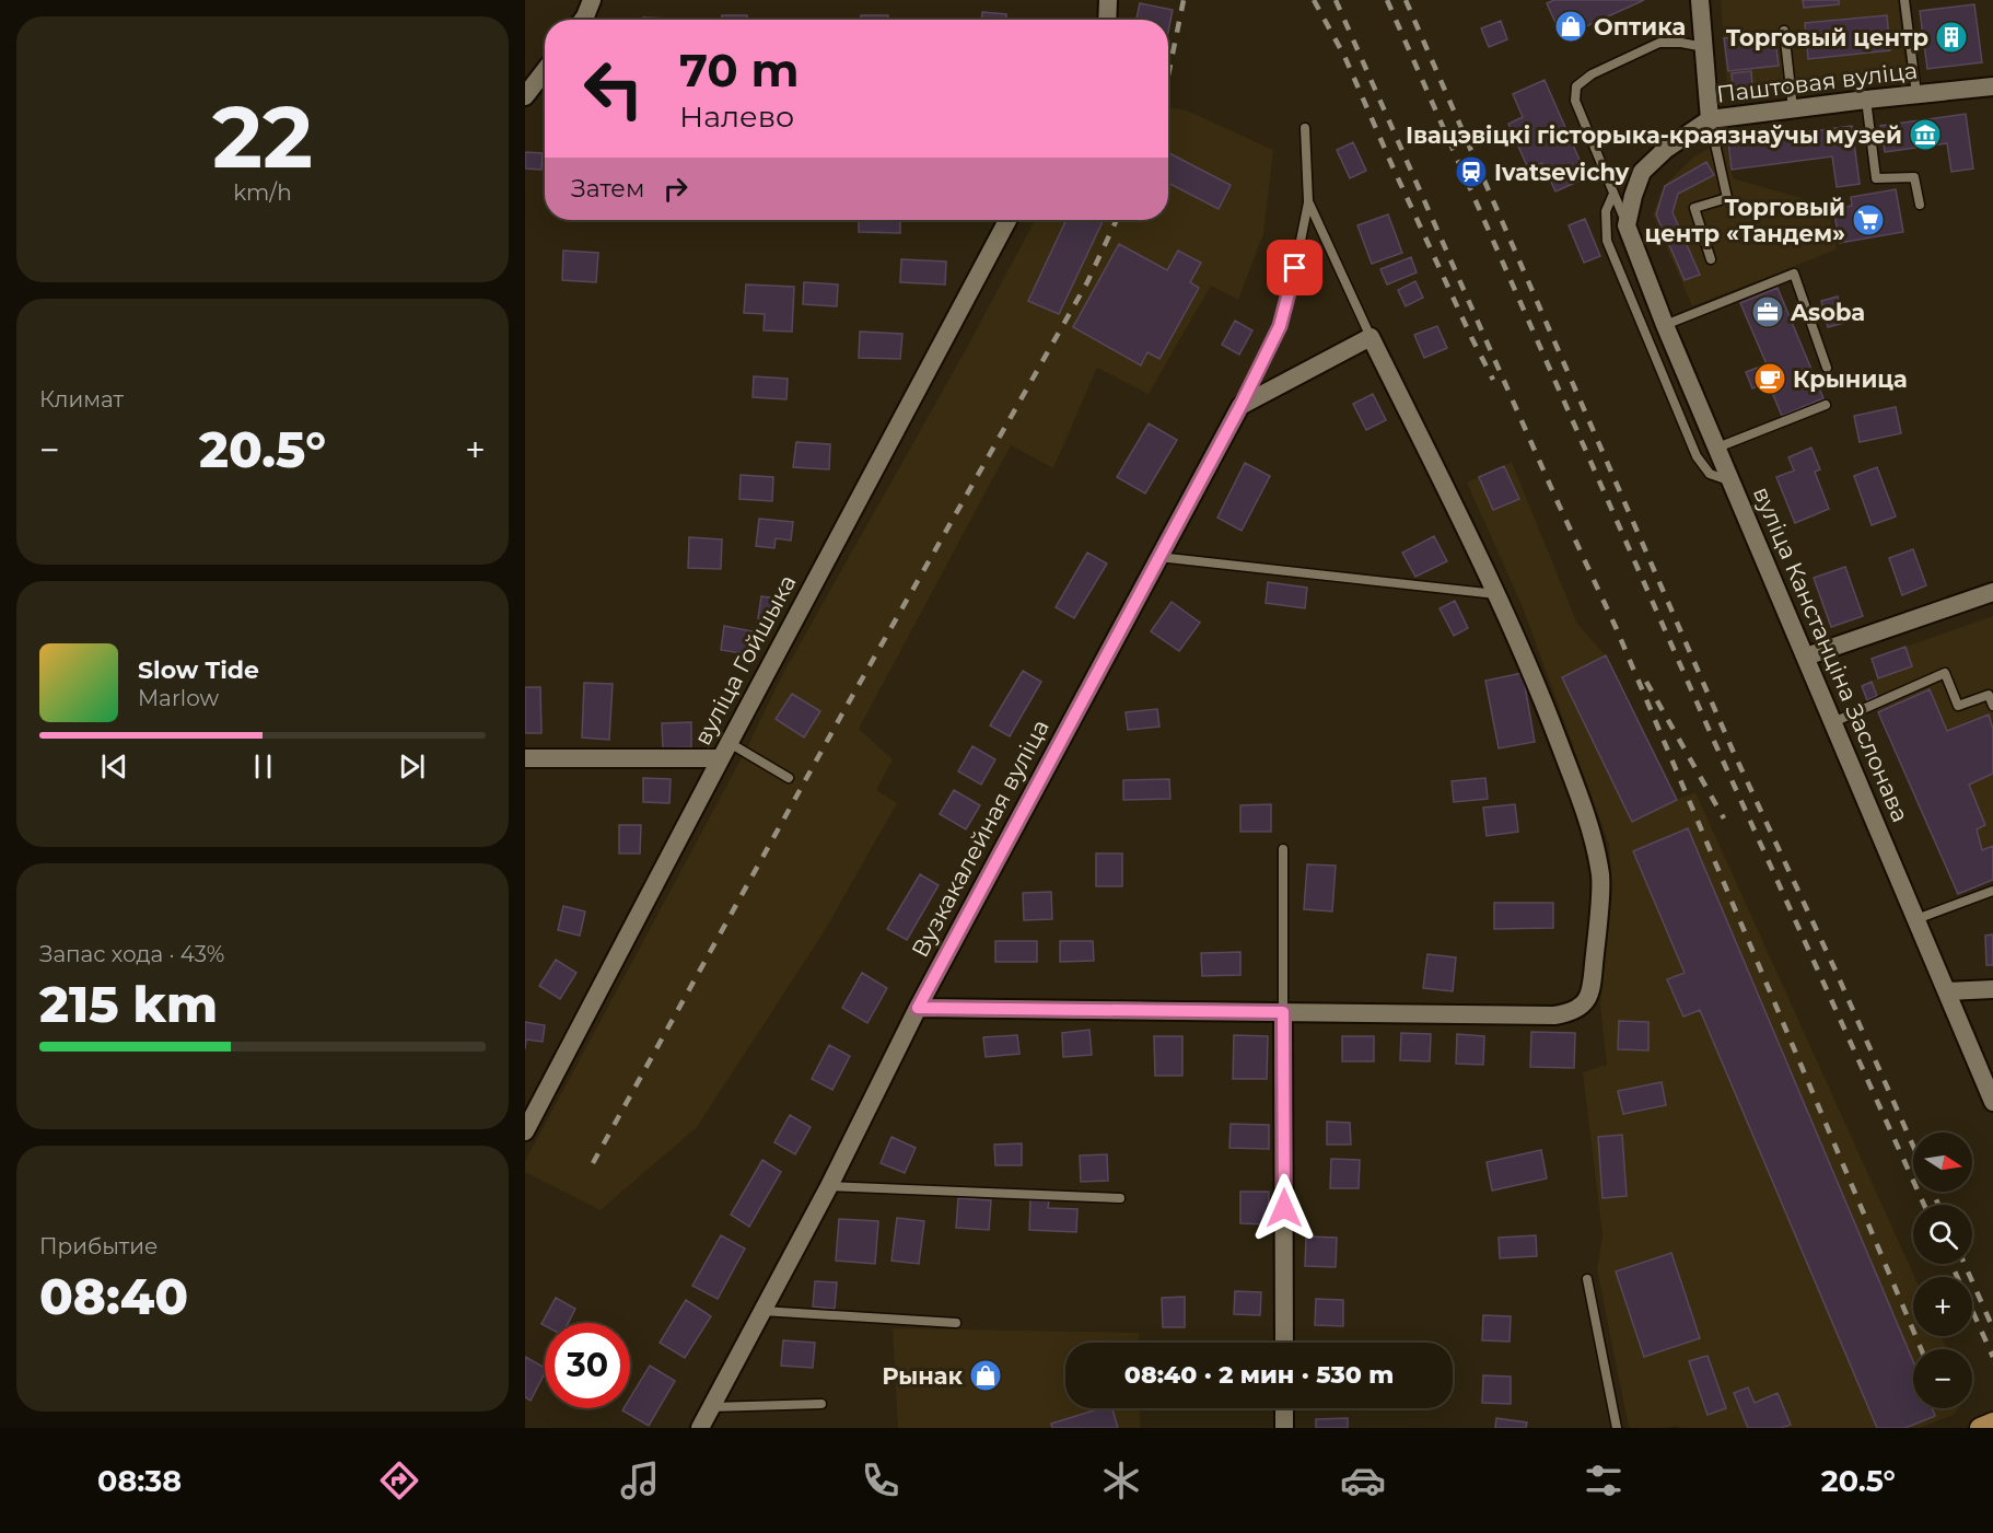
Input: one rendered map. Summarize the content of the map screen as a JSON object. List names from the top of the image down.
{
  "streets": {
    "street": [
      "Паштовая вуліца",
      "вуліца Канстанціна Заслонава",
      "вуліца Гойшыка",
      "Вузкакалейная вуліца"
    ]
  },
  "crossings": [
    ["Паштовая вуліца", "вуліца Канстанціна Заслонава"]
  ],
  "places": {
    "shop": ["Оптика", "Рынак"],
    "building": ["Торговый центр"],
    "museum": ["Івацэвіцкі гісторыка-краязнаўчы музей"],
    "station": ["Ivatsevichy"],
    "supermarket": ["Торговый центр «Тандем»"],
    "office": ["Asoba"],
    "cafe": ["Крыница"]
  },
  "north": "right",
  "page": {
    "tile": [
      ["22", "km/h"],
      "Климат",
      ["Запас хода · 43%", "215 km"],
      ["Прибытие", "08:40"]
    ],
    "turn": ["70 m", "Налево"],
    "then": "Затем",
    "heat": ["−", "20.5°", "+"],
    "song": ["Slow Tide", "Marlow"],
    "map_buttons": ["+", "−"],
    "limit": "30",
    "trip": "08:40 · 2 мин · 530 m",
    "tabs": ["08:38", "20.5°"]
  }
}
